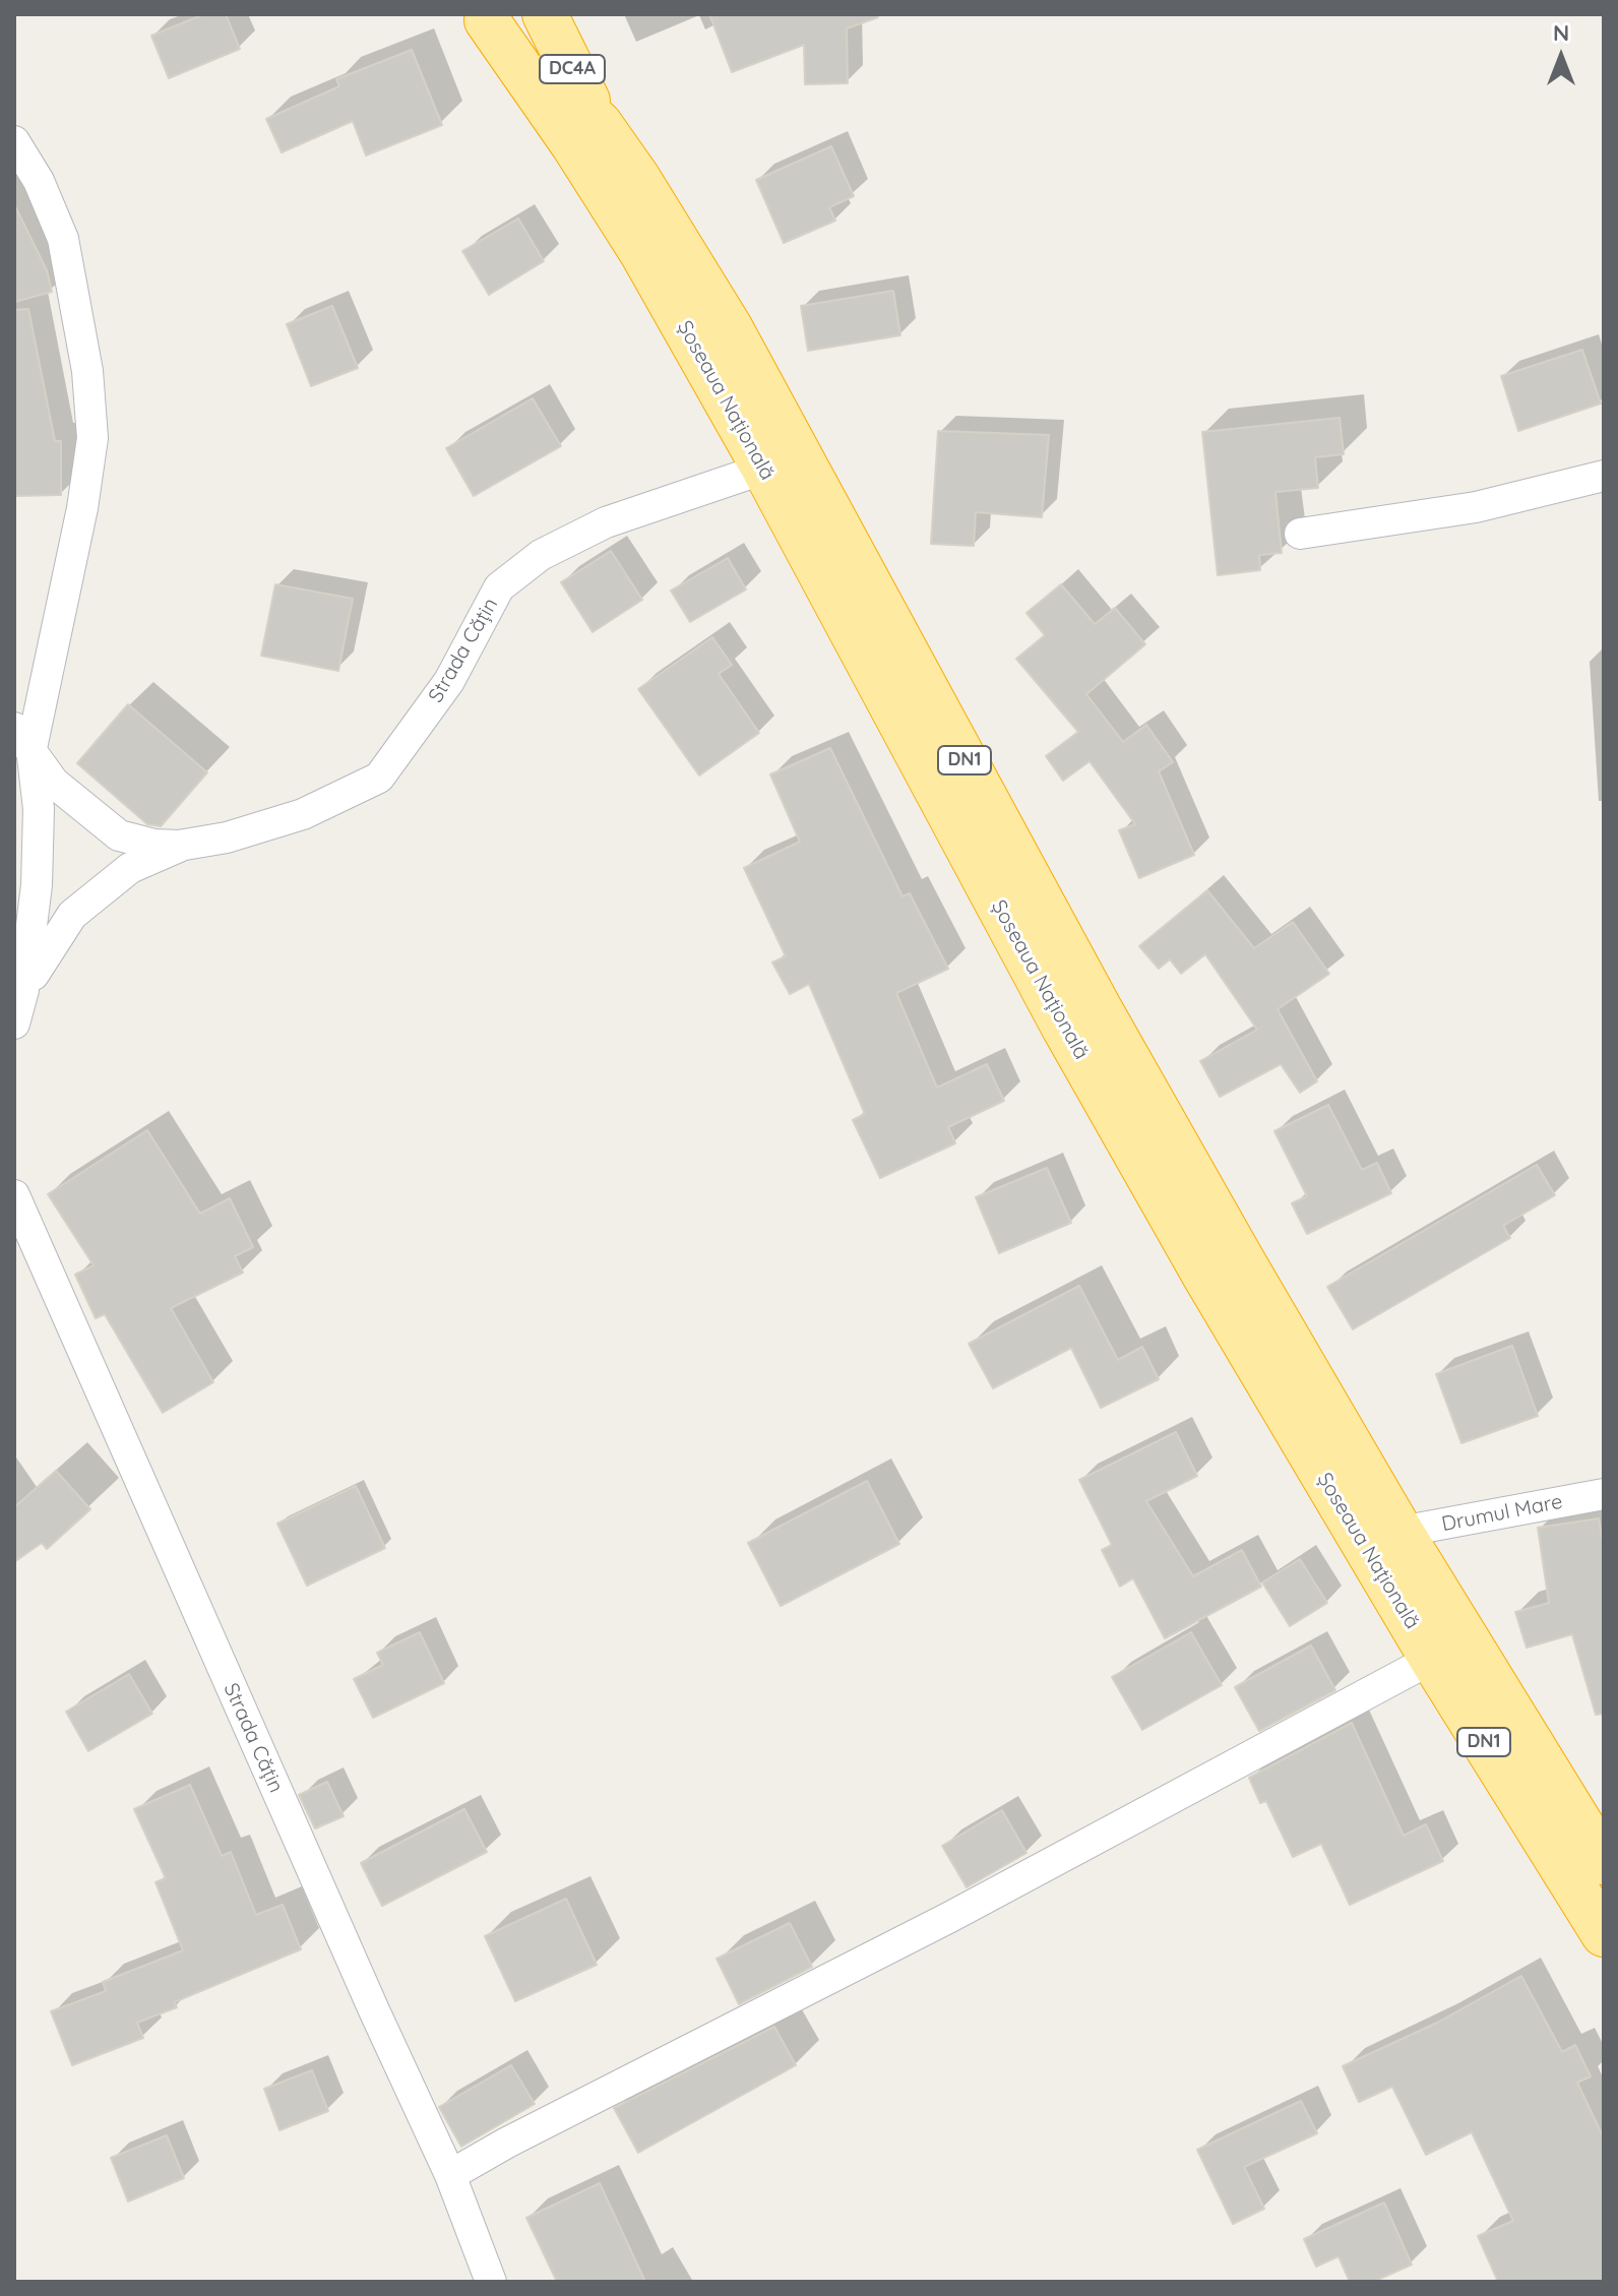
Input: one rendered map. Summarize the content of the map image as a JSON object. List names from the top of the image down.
{
  "streets": {
    "highway": ["DC4A", "Șoseaua Națională", "DN1"],
    "street": ["Strada Cățin", "Drumul Mare"]
  },
  "crossings": [
    ["DC4A", "Șoseaua Națională"],
    ["Șoseaua Națională", "Strada Cățin"],
    ["Șoseaua Națională", "Drumul Mare"]
  ],
  "north": "top"
}
